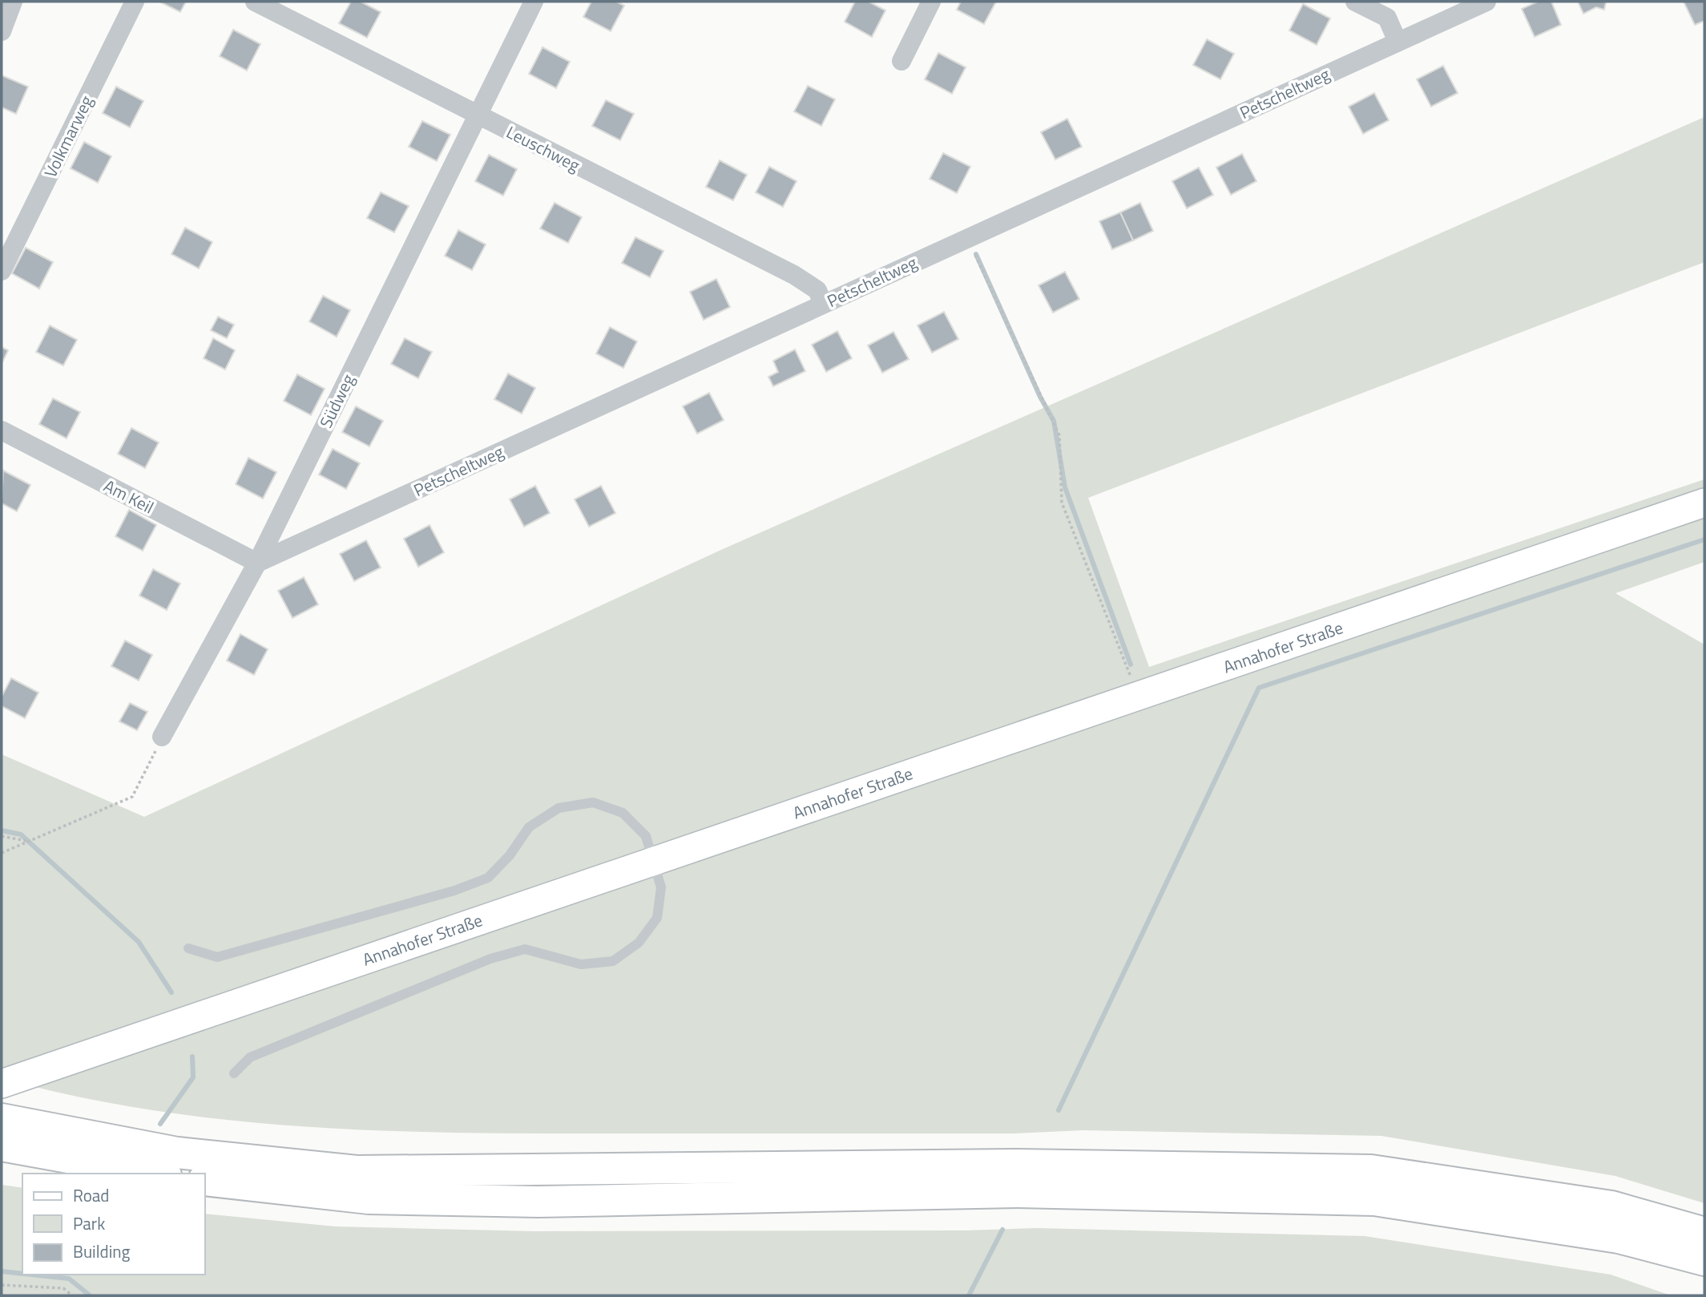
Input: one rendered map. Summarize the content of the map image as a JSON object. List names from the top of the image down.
{
  "streets": {
    "street": [
      "Petscheltweg",
      "Volkmarweg",
      "Leuschweg",
      "Südweg",
      "Am Keil",
      "Annahofer Straße"
    ]
  },
  "crossings": [
    ["Petscheltweg", "Leuschweg"],
    ["Petscheltweg", "Südweg"],
    ["Petscheltweg", "Am Keil"],
    ["Leuschweg", "Südweg"],
    ["Südweg", "Am Keil"]
  ],
  "legend": ["Road", "Park", "Building"]
}
